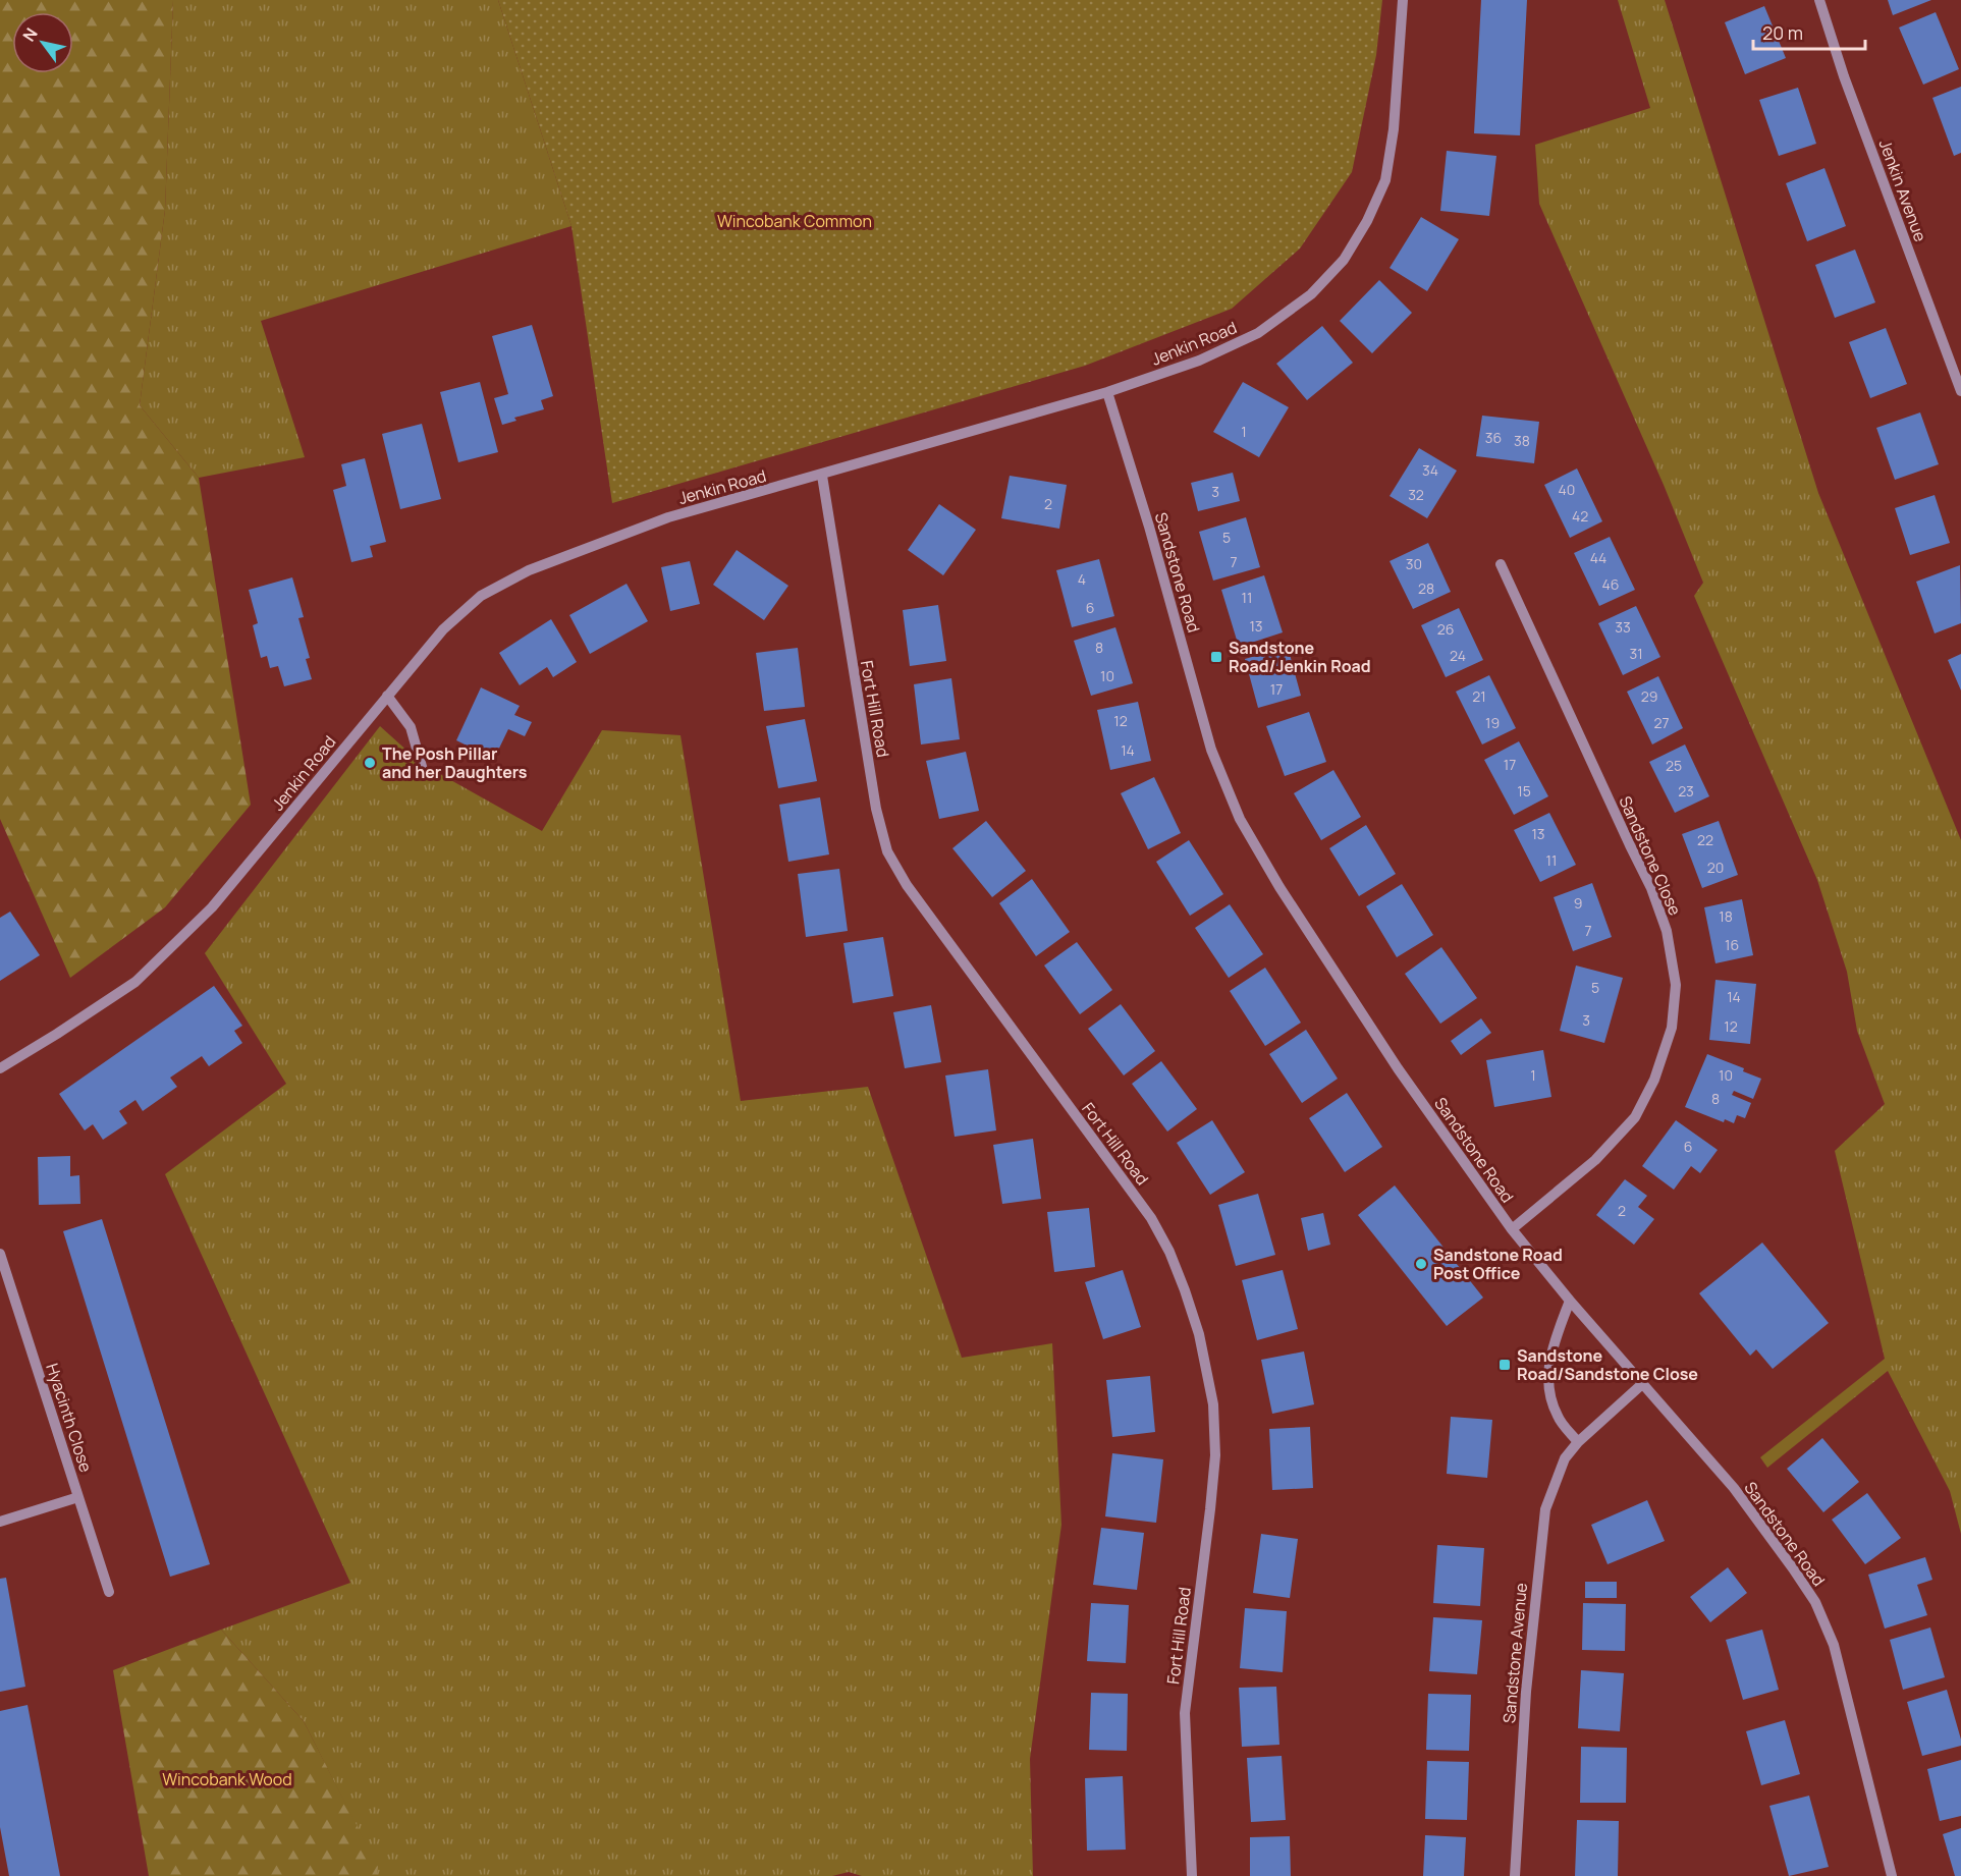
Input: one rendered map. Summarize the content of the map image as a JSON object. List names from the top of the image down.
{
  "streets": {
    "street": [
      "Jenkin Avenue",
      "Jenkin Road",
      "Sandstone Road",
      "Fort Hill Road",
      "Sandstone Close",
      "Hyacinth Close",
      "Sandstone Avenue"
    ]
  },
  "crossings": [
    ["Jenkin Road", "Sandstone Road"],
    ["Jenkin Road", "Fort Hill Road"],
    ["Sandstone Road", "Sandstone Close"],
    ["Sandstone Road", "Sandstone Avenue"]
  ],
  "parks": ["Wincobank Common", "Wincobank Wood"],
  "places": {
    "transit": ["Sandstone Road/Jenkin Road", "Sandstone Road/Sandstone Close"],
    "other": ["The Posh Pillar and her Daughters", "Sandstone Road Post Office"]
  },
  "house_numbers": [
    "1",
    "36",
    "38",
    "34",
    "40",
    "3",
    "32",
    "2",
    "42",
    "5",
    "44",
    "7",
    "30",
    "4",
    "46",
    "28",
    "11",
    "6",
    "13",
    "33",
    "26",
    "8",
    "31",
    "24",
    "10",
    "17",
    "21",
    "29",
    "12",
    "19",
    "27",
    "14",
    "17",
    "25",
    "15",
    "23",
    "13",
    "22",
    "11",
    "20",
    "9",
    "18",
    "7",
    "16",
    "5",
    "14",
    "3",
    "12",
    "1",
    "10",
    "8",
    "6",
    "2"
  ],
  "scale_bar": "20 m",
  "north": "top left"
}
